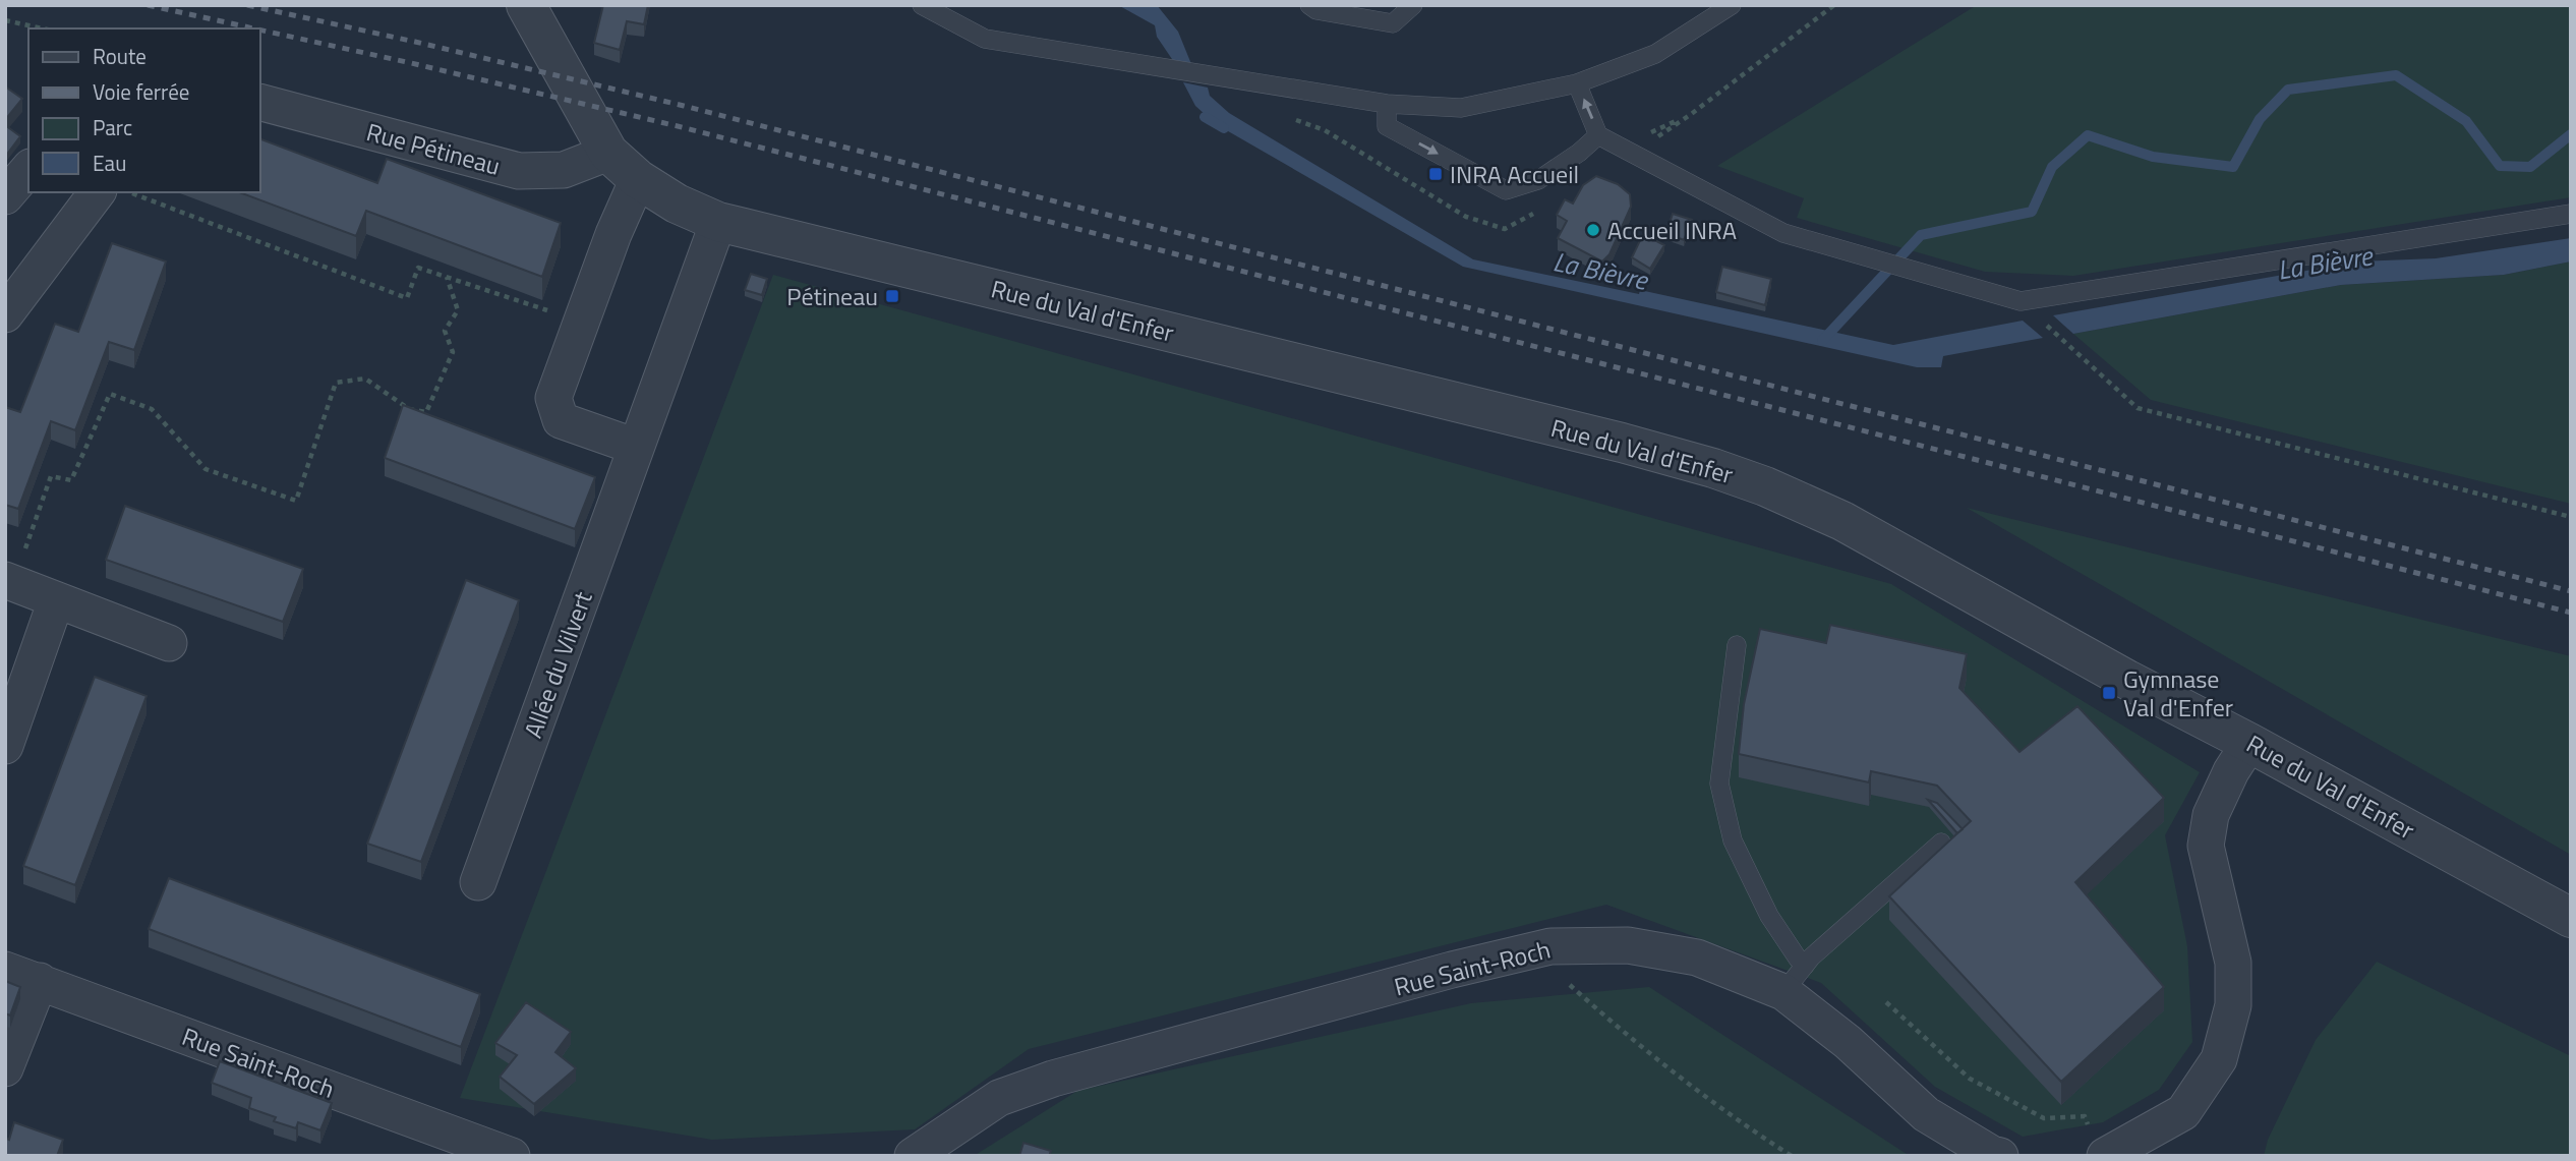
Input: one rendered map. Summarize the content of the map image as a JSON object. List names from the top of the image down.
{
  "streets": {
    "street": [
      "Rue Pétineau",
      "Rue du Val d'Enfer",
      "Allée du Vilvert",
      "Rue Saint-Roch"
    ]
  },
  "crossings": [
    ["Rue Pétineau", "Rue du Val d'Enfer"],
    ["Rue du Val d'Enfer", "Allée du Vilvert"]
  ],
  "water": ["La Bièvre"],
  "places": {
    "transit": ["INRA Accueil", "Pétineau", "Gymnase Val d'Enfer"],
    "other": ["Accueil INRA"]
  },
  "legend": [
    "Route",
    "Voie ferrée",
    "Parc",
    "Eau"
  ]
}
